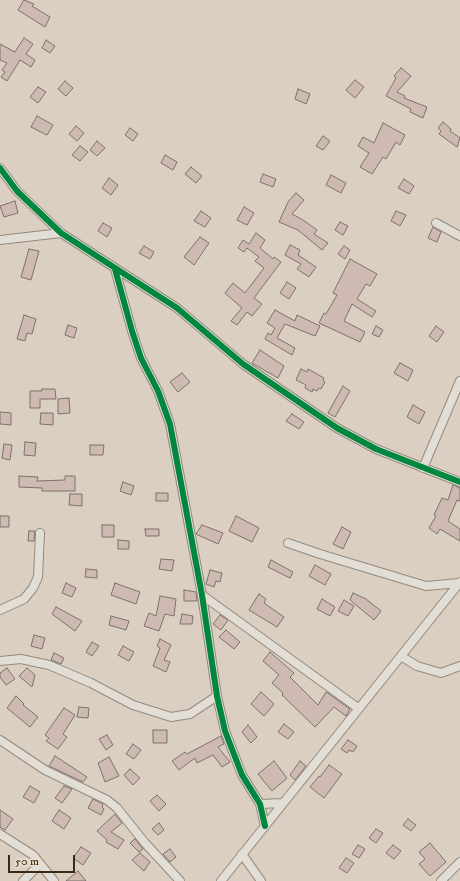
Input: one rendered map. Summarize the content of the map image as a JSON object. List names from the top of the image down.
{
  "scale_bar": "50 m"
}
